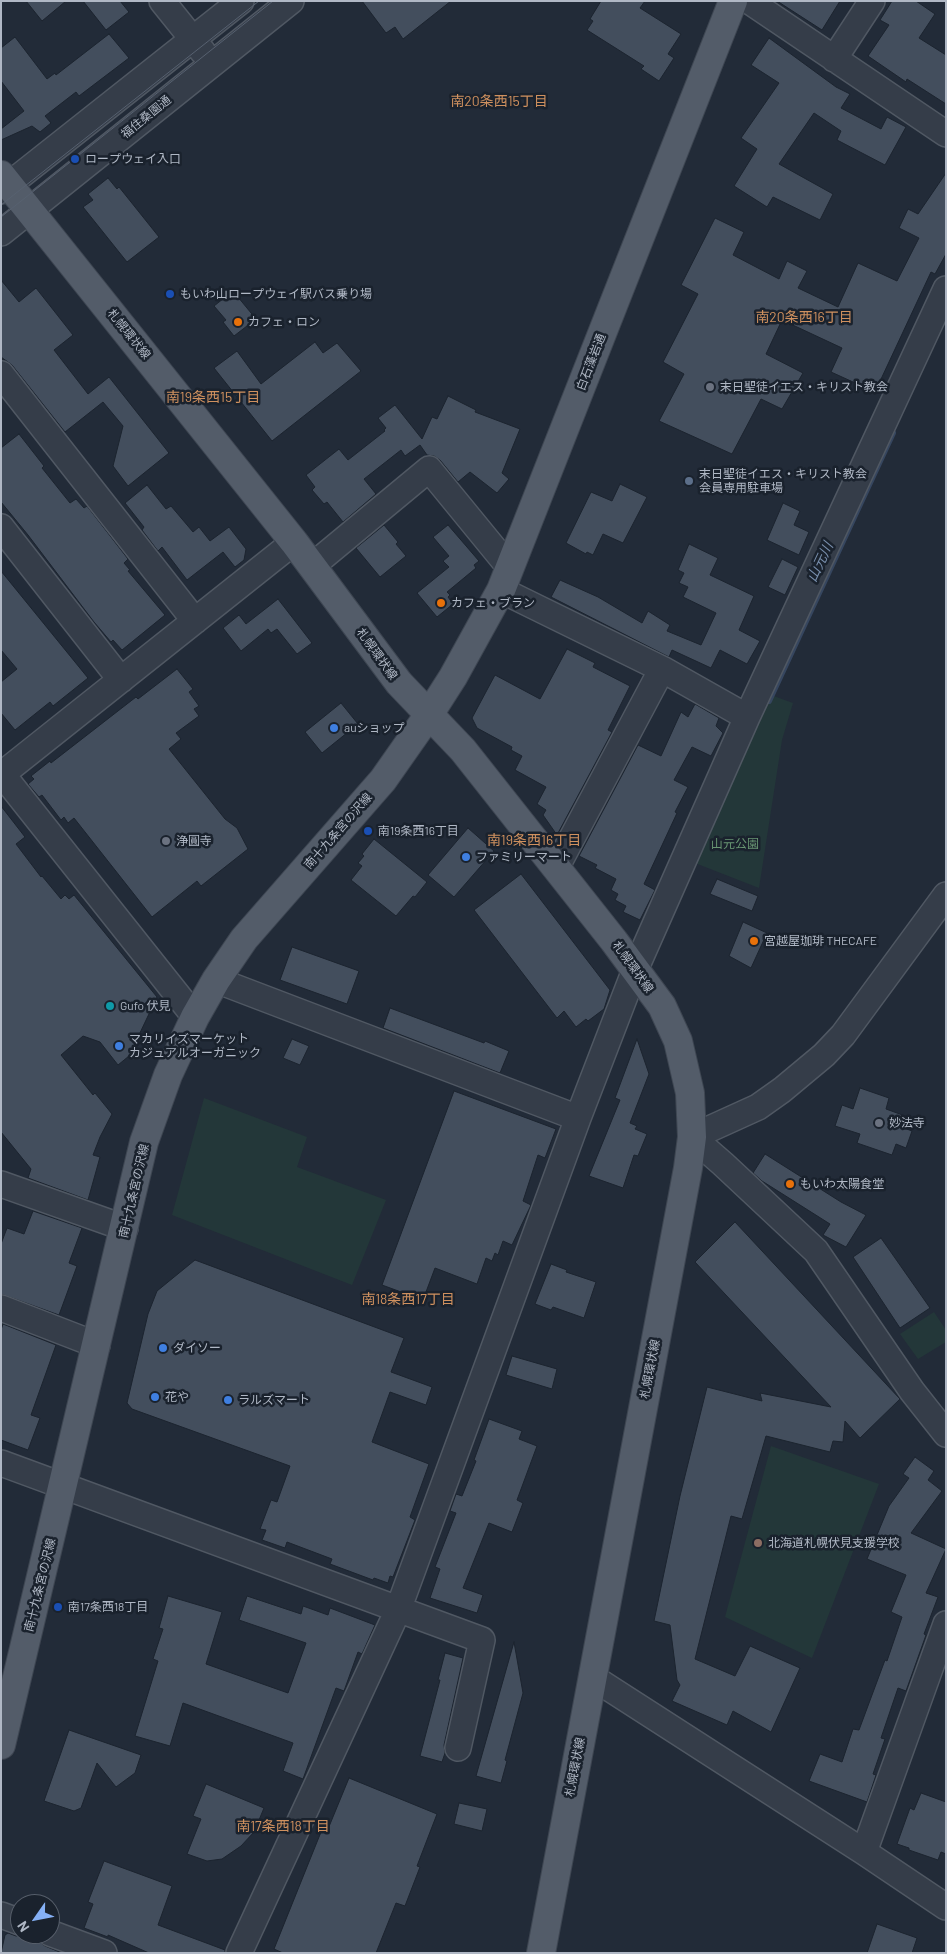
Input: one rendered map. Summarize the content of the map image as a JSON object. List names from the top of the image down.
{
  "streets": {
    "main road": ["札幌環状線", "白石藻岩通", "南十九条宮の沢線"],
    "street": ["福住桑園通"]
  },
  "crossings": [
    ["福住桑園通", "札幌環状線"],
    ["札幌環状線", "白石藻岩通"],
    ["札幌環状線", "南十九条宮の沢線"],
    ["白石藻岩通", "南十九条宮の沢線"]
  ],
  "districts": [
    "南20条西15丁目",
    "南20条西16丁目",
    "南19条西15丁目",
    "南19条西16丁目",
    "南18条西17丁目",
    "南17条西18丁目"
  ],
  "water": ["山元川"],
  "parks": ["山元公園"],
  "places": [
    "ロープウェイ入口",
    "もいわ山ロープウェイ駅バス乗り場",
    "カフェ・ロン",
    "末日聖徒イエス・キリスト教会",
    "末日聖徒イエス・キリスト教会 会員専用駐車場",
    "カフェ・ブラン",
    "auショップ",
    "南19条西16丁目",
    "浄圓寺",
    "ファミリーマート",
    "宮越屋珈琲 THECAFE",
    "Gufo 伏見",
    "マカリイズマーケット カジュアルオーガニック",
    "妙法寺",
    "もいわ太陽食堂",
    "ダイソー",
    "花や",
    "ラルズマート",
    "北海道札幌伏見支援学校",
    "南17条西18丁目"
  ],
  "north": "bottom left"
}
